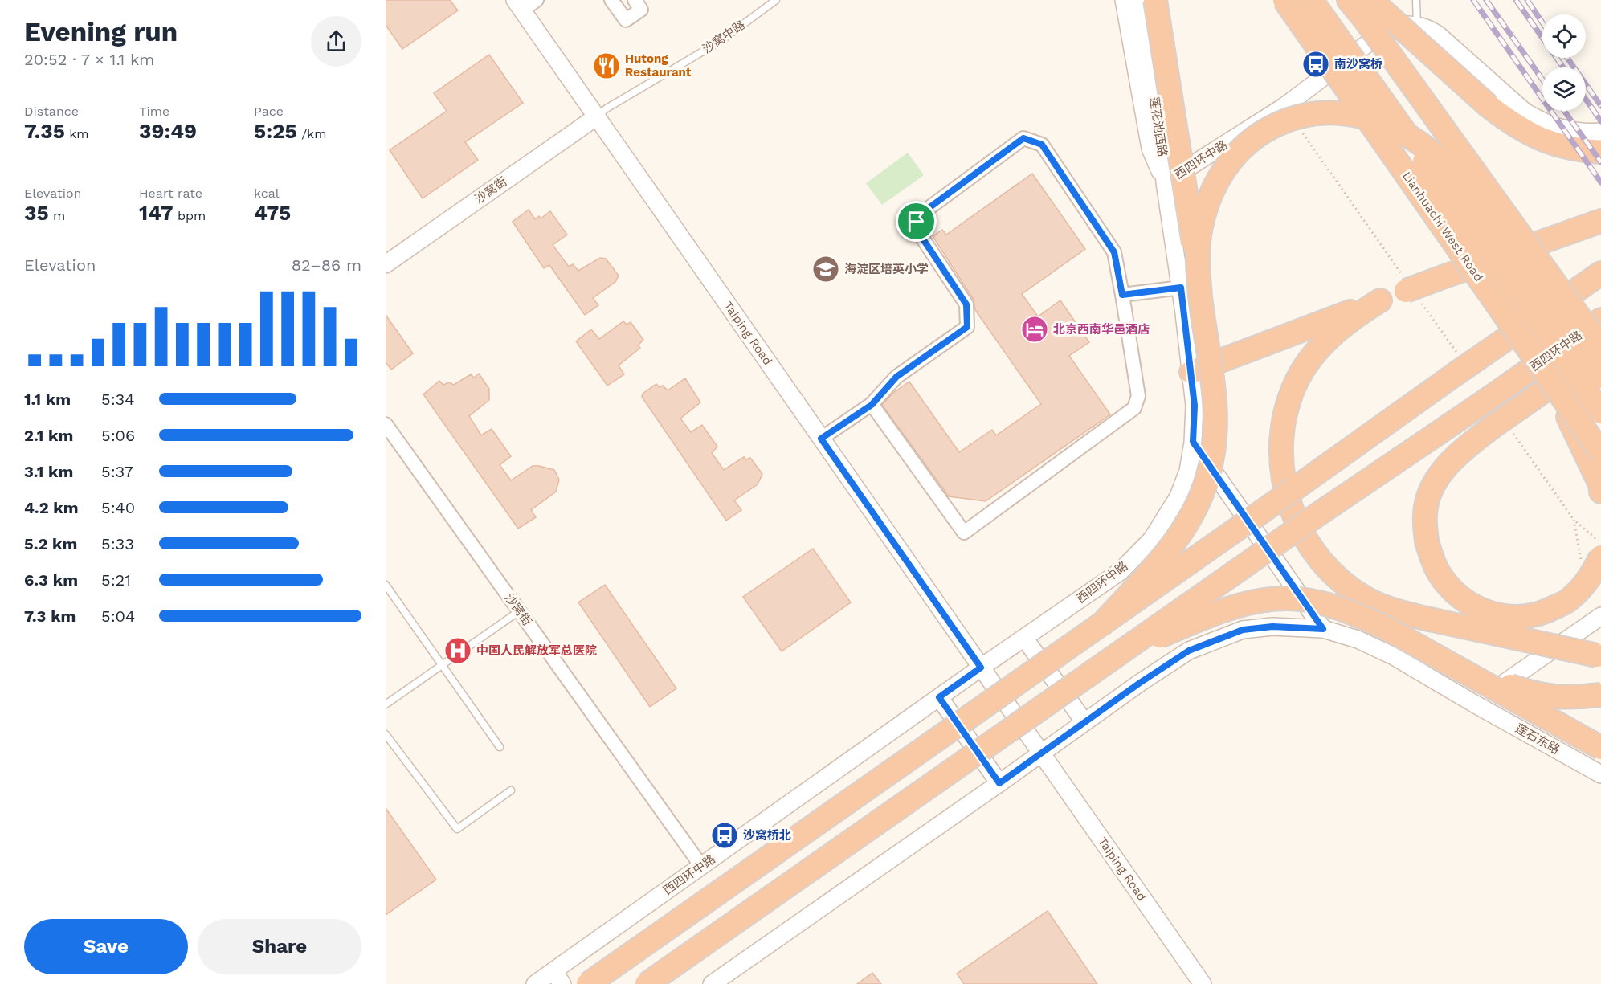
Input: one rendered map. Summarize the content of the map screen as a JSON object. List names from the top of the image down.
{
  "streets": {
    "highway": ["西四环中路", "Lianhuachi West Road"],
    "street": [
      "莲花池西路",
      "沙窝街",
      "Taiping Road",
      "莲石东路"
    ],
    "lane": ["沙窝中路"]
  },
  "crossings": [
    ["沙窝中路", "沙窝街"],
    ["沙窝中路", "Taiping Road"],
    ["莲花池西路", "西四环中路"],
    ["西四环中路", "沙窝街"],
    ["西四环中路", "Taiping Road"],
    ["沙窝街", "Taiping Road"]
  ],
  "places": {
    "bus stop": ["南沙窝桥", "沙窝桥北"],
    "restaurant": ["Hutong Restaurant"],
    "school or university": ["海淀区培英小学"],
    "hotel": ["北京西南华邑酒店"],
    "hospital": ["中国人民解放军总医院"]
  },
  "page": {
    "heading": ["Evening run", "20:52 · 7 × 1.1 km"],
    "stats": [
      ["Distance", "7.35 km"],
      ["Time", "39:49"],
      ["Pace", "5:25 /km"],
      ["Elevation", "35 m"],
      ["Heart rate", "147 bpm"],
      ["kcal", "475"]
    ],
    "chart": ["Elevation", "82–86 m"],
    "list": [
      {
        "name": "1.1 km",
        "note": "5:34"
      },
      {
        "name": "2.1 km",
        "note": "5:06"
      },
      {
        "name": "3.1 km",
        "note": "5:37"
      },
      {
        "name": "4.2 km",
        "note": "5:40"
      },
      {
        "name": "5.2 km",
        "note": "5:33"
      },
      {
        "name": "6.3 km",
        "note": "5:21"
      },
      {
        "name": "7.3 km",
        "note": "5:04"
      }
    ],
    "buttons": ["Save", "Share"]
  }
}
